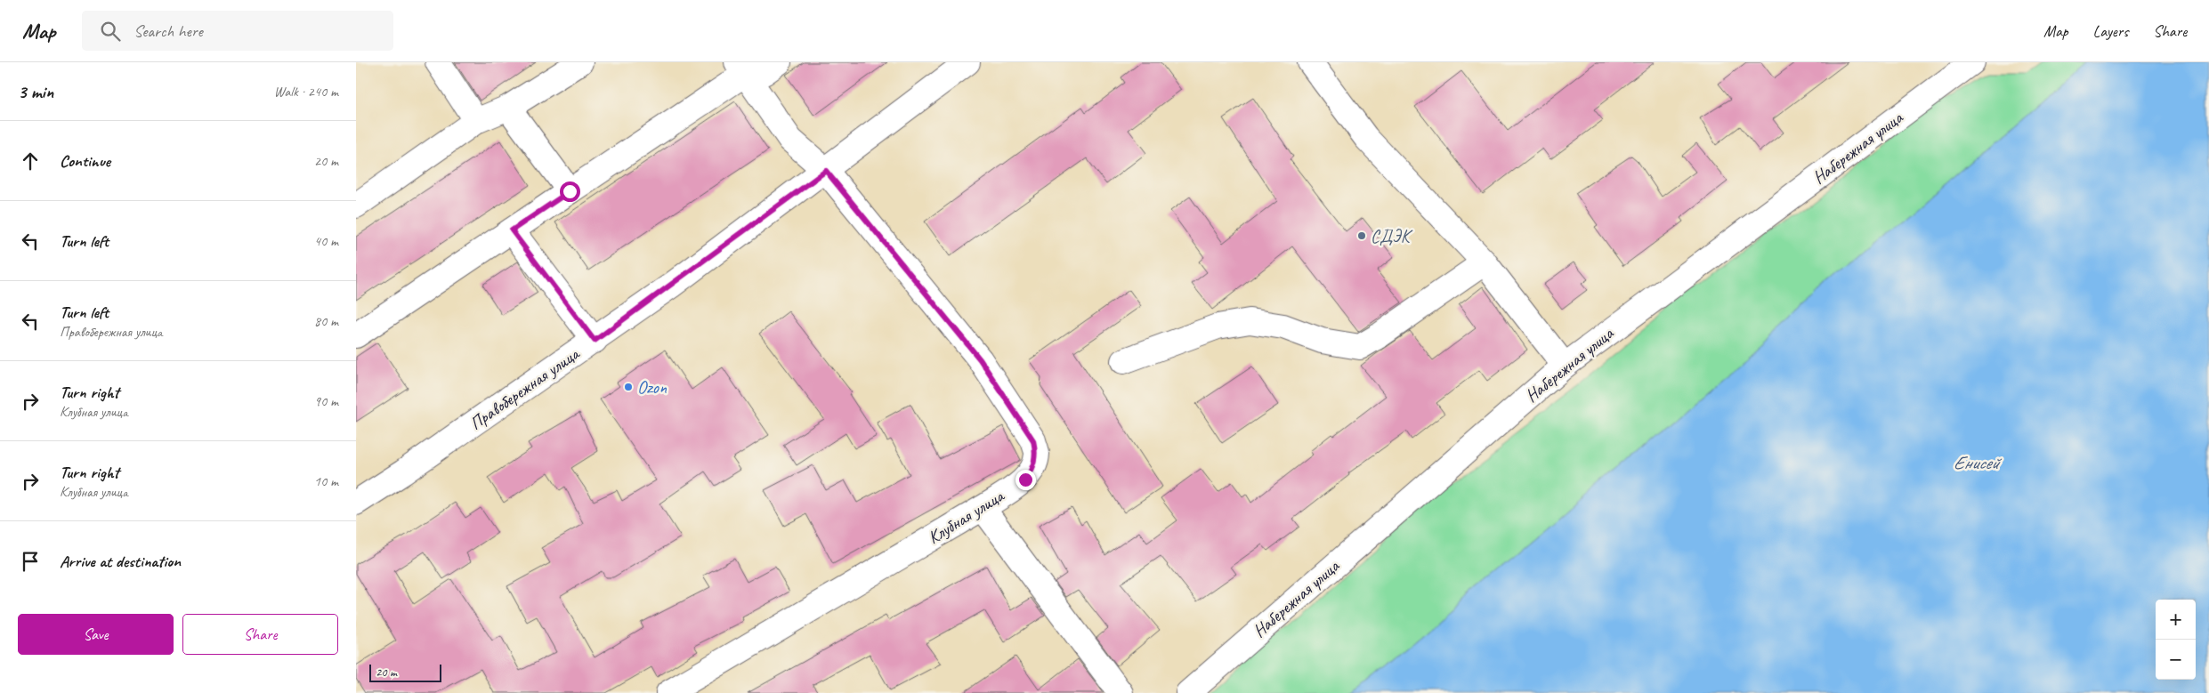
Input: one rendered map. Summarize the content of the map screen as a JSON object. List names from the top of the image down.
{
  "streets": {
    "street": ["Набережная улица", "Правобережная улица", "Клубная улица"]
  },
  "crossings": [
    ["Правобережная улица", "Клубная улица"]
  ],
  "water": ["Енисей"],
  "places": ["СДЭК", "Ozon"],
  "scale_bar": "20 m",
  "page": {
    "header": "Map",
    "search": "Search here",
    "nav": ["Map", "Layers", "Share"],
    "heading": ["3 min", "Walk · 240 m"],
    "list": [
      ["Continue", "20 m"],
      ["Turn left", "40 m"],
      ["Turn left", "Правобережная улица", "80 m"],
      ["Turn right", "Клубная улица", "90 m"],
      ["Turn right", "Клубная улица", "10 m"],
      "Arrive at destination"
    ],
    "map_buttons": ["+", "−"],
    "buttons": ["Save", "Share"],
    "scale": "20 m"
  }
}
